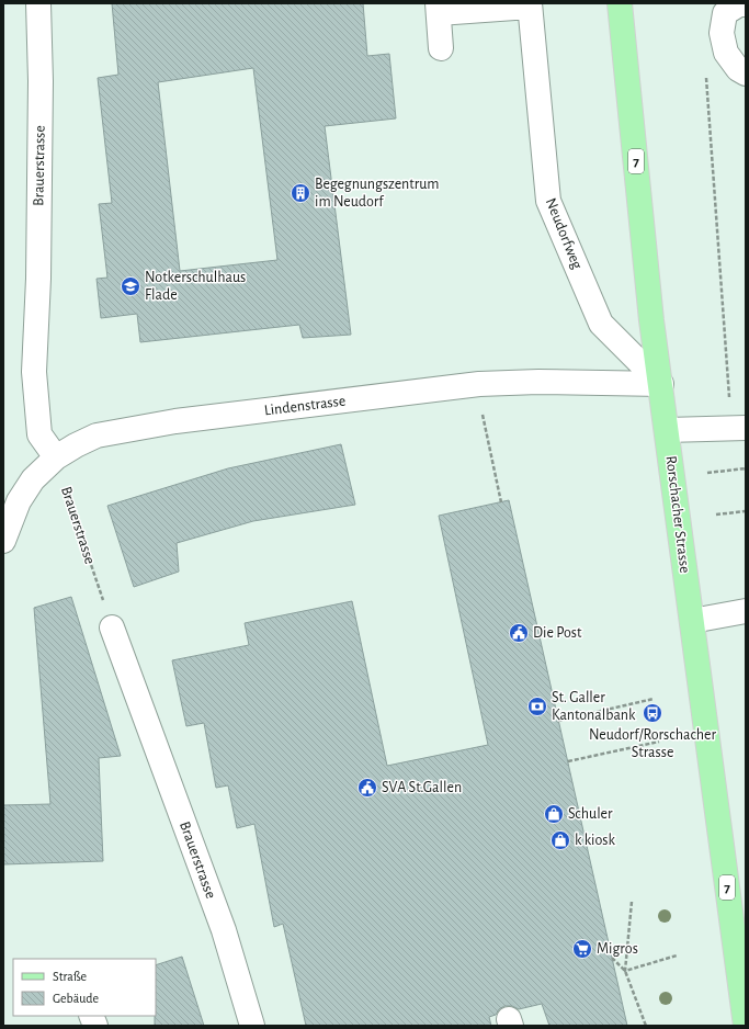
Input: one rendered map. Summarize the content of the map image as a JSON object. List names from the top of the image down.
{
  "streets": {
    "main road": ["7", "Rorschacher Strasse"],
    "street": ["Brauerstrasse", "Neudorfweg", "Lindenstrasse"]
  },
  "crossings": [
    ["Brauerstrasse", "Lindenstrasse"],
    ["Neudorfweg", "Lindenstrasse"],
    ["Neudorfweg", "Rorschacher Strasse"],
    ["Lindenstrasse", "Rorschacher Strasse"]
  ],
  "places": {
    "building": ["Begegnungszentrum im Neudorf"],
    "school or university": ["Notkerschulhaus Flade"],
    "public building": ["Die Post", "SVA St.Gallen"],
    "bank": ["St. Galler Kantonalbank"],
    "bus stop": ["Neudorf/Rorschacher Strasse"],
    "shop": ["Schuler", "k kiosk"],
    "supermarket": ["Migros"]
  },
  "legend": ["Straße", "Gebäude"]
}
